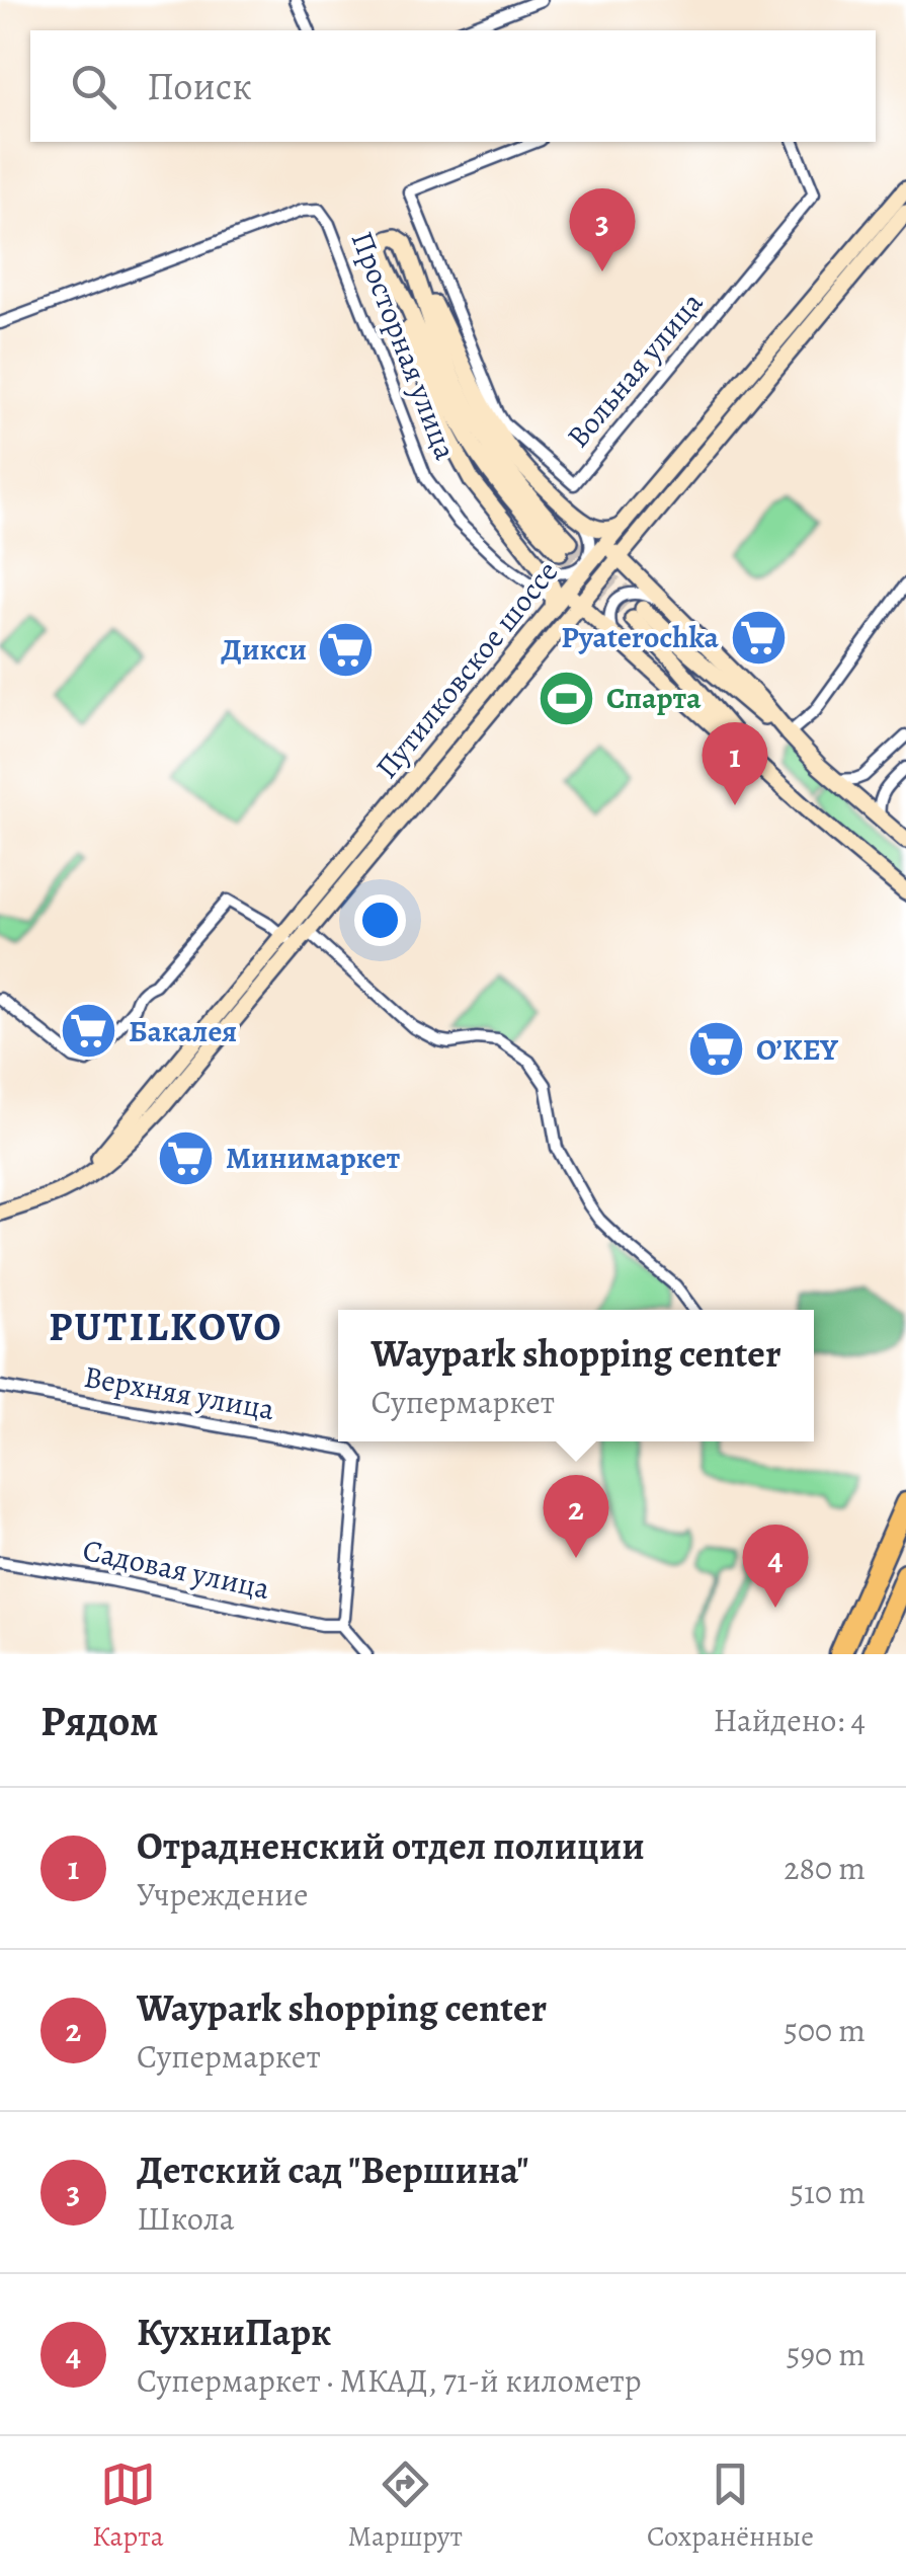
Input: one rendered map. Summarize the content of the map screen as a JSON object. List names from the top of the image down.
{
  "streets": {
    "street": [
      "Просторная улица",
      "Вольная улица",
      "Путилковское шоссе",
      "Верхняя улица",
      "Садовая улица"
    ]
  },
  "crossings": [
    ["Просторная улица", "Путилковское шоссе"],
    ["Верхняя улица", "Садовая улица"]
  ],
  "districts": ["PUTILKOVO"],
  "places": {
    "supermarket": [
      "Pyaterochka",
      "Дикси",
      "Бакалея",
      "O’KEY",
      "Минимаркет"
    ],
    "sports": ["Спарта"]
  },
  "page": {
    "search": "Поиск",
    "pins": [
      "3",
      "1",
      "2",
      "4"
    ],
    "popup": ["Waypark shopping center", "Супермаркет"],
    "heading": ["Рядом", "Найдено: 4"],
    "list": [
      {
        "mark": "1",
        "name": "Отрадненский отдел полиции",
        "note": "Учреждение",
        "value": "280 m"
      },
      {
        "mark": "2",
        "name": "Waypark shopping center",
        "note": "Супермаркет",
        "value": "500 m"
      },
      {
        "mark": "3",
        "name": "Детский сад \"Вершина\"",
        "note": "Школа",
        "value": "510 m"
      },
      {
        "mark": "4",
        "name": "КухниПарк",
        "note": "Супермаркет · МКАД, 71-й километр",
        "value": "590 m"
      }
    ],
    "nav": ["Карта", "Маршрут", "Сохранённые"]
  }
}
